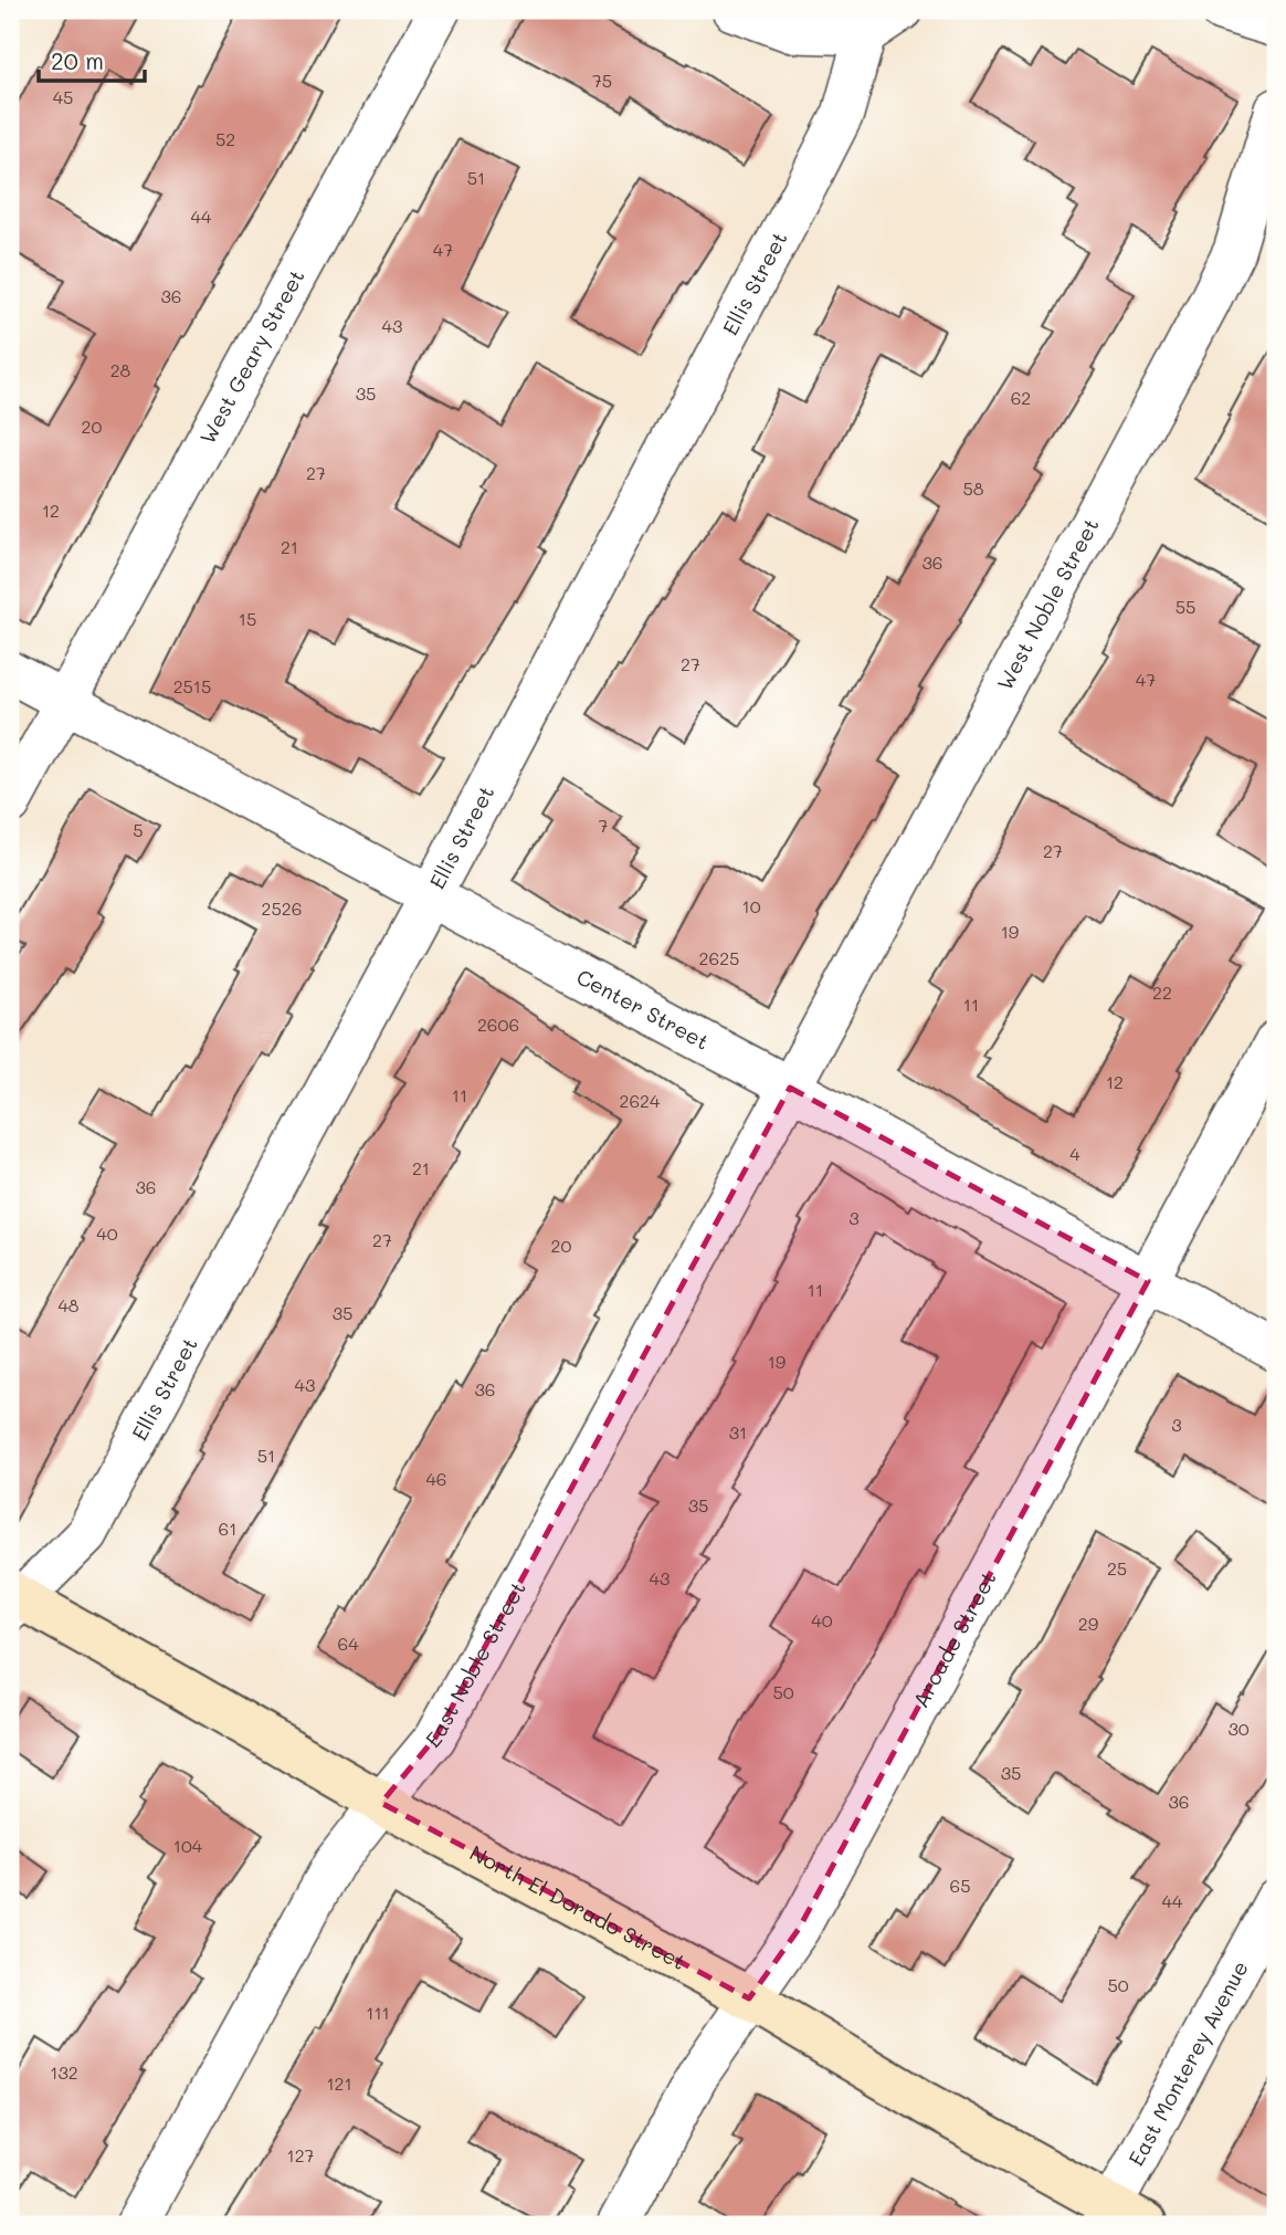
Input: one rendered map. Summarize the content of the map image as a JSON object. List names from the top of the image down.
{
  "streets": {
    "main road": ["North El Dorado Street"],
    "street": [
      "Ellis Street",
      "West Geary Street",
      "West Noble Street",
      "Center Street",
      "Arcade Street",
      "East Noble Street",
      "East Monterey Avenue"
    ]
  },
  "crossings": [
    ["Ellis Street", "Center Street"],
    ["Ellis Street", "North El Dorado Street"],
    ["West Geary Street", "Center Street"],
    ["West Noble Street", "Center Street"],
    ["West Noble Street", "East Noble Street"],
    ["Center Street", "Arcade Street"],
    ["Center Street", "East Noble Street"],
    ["Arcade Street", "North El Dorado Street"],
    ["East Noble Street", "North El Dorado Street"],
    ["North El Dorado Street", "East Monterey Avenue"]
  ],
  "house_numbers": [
    "75",
    "45",
    "52",
    "51",
    "44",
    "47",
    "36",
    "43",
    "28",
    "35",
    "62",
    "20",
    "27",
    "58",
    "12",
    "21",
    "36",
    "55",
    "15",
    "27",
    "47",
    "2515",
    "7",
    "5",
    "27",
    "10",
    "2526",
    "19",
    "2625",
    "22",
    "11",
    "2606",
    "12",
    "11",
    "2624",
    "4",
    "21",
    "36",
    "3",
    "40",
    "27",
    "20",
    "11",
    "48",
    "35",
    "19",
    "43",
    "36",
    "3",
    "31",
    "51",
    "46",
    "35",
    "61",
    "25",
    "43",
    "40",
    "29",
    "64",
    "50",
    "30",
    "35",
    "36",
    "104",
    "65",
    "44",
    "50",
    "111",
    "132",
    "121",
    "127"
  ],
  "scale_bar": "20 m"
}
